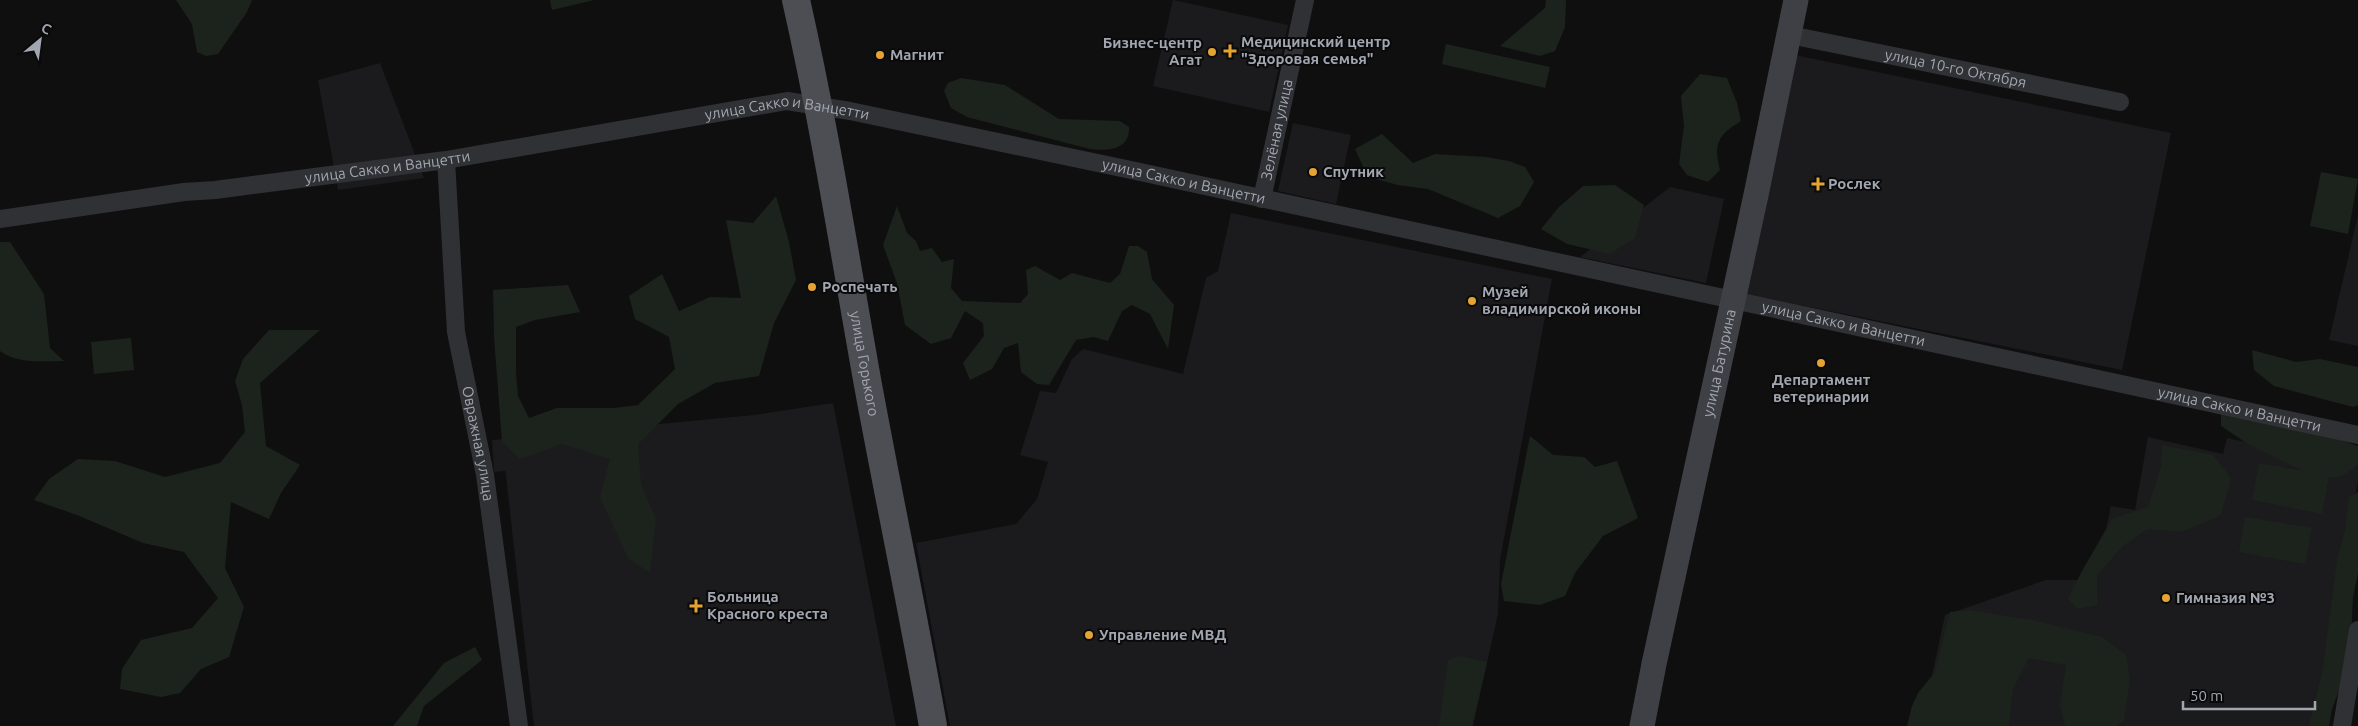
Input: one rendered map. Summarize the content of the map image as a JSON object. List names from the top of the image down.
{
  "streets": {
    "main road": ["улица Горького", "улица Батурина"],
    "street": [
      "улица 10-го Октября",
      "улица Сакко и Ванцетти",
      "Зелёная улица",
      "Овражная улица"
    ]
  },
  "crossings": [
    ["улица 10-го Октября", "улица Батурина"],
    ["улица Сакко и Ванцетти", "Зелёная улица"],
    ["улица Сакко и Ванцетти", "улица Горького"],
    ["улица Сакко и Ванцетти", "улица Батурина"],
    ["улица Сакко и Ванцетти", "Овражная улица"]
  ],
  "places": {
    "health": ["Медицинский центр \"Здоровая семья\"", "Рослек", "Больница Красного креста"],
    "other": [
      "Бизнес-центр Агат",
      "Магнит",
      "Спутник",
      "Роспечать",
      "Музей владимирской иконы",
      "Департамент ветеринарии",
      "Гимназия №3",
      "Управление МВД"
    ]
  },
  "scale_bar": "50 m",
  "north": "top right"
}
